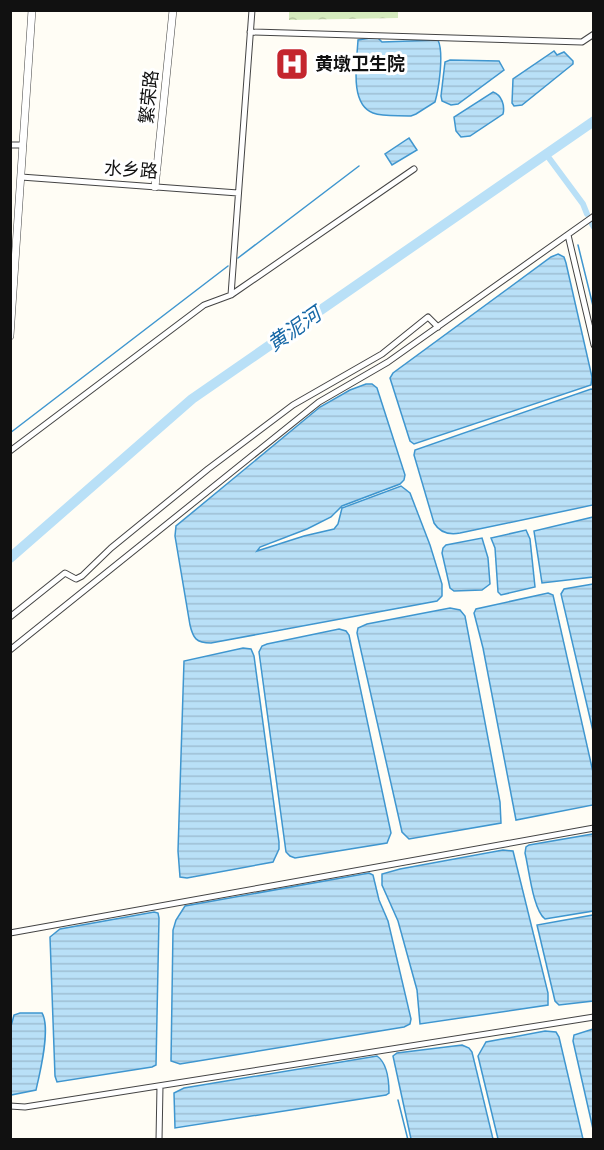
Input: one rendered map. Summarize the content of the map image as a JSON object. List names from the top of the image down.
{
  "streets": {
    "street": ["繁荣路", "水乡路"]
  },
  "crossings": [
    ["繁荣路", "水乡路"]
  ],
  "water": ["黄泥河"],
  "places": {
    "hospital": ["黄墩卫生院"]
  }
}
